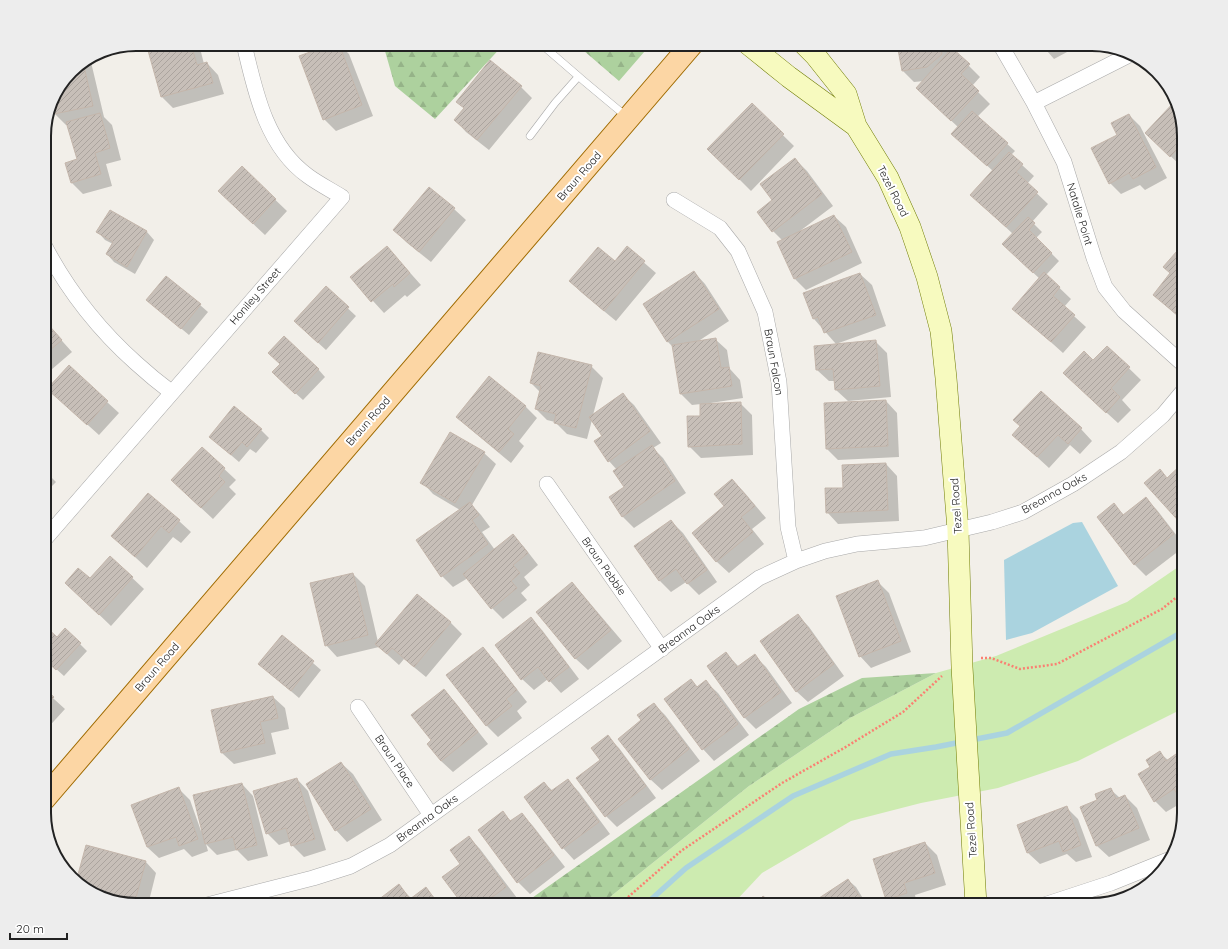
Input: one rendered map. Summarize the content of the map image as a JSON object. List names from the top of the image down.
{
  "streets": {
    "main road": ["Braun Road", "Tezel Road"],
    "street": [
      "Natalie Point",
      "Honiley Street",
      "Braun Falcon",
      "Breanna Oaks",
      "Braun Pebble",
      "Braun Place"
    ]
  },
  "crossings": [
    ["Tezel Road", "Breanna Oaks"],
    ["Braun Falcon", "Breanna Oaks"],
    ["Breanna Oaks", "Braun Pebble"],
    ["Breanna Oaks", "Braun Place"]
  ],
  "scale_bar": "20 m"
}
